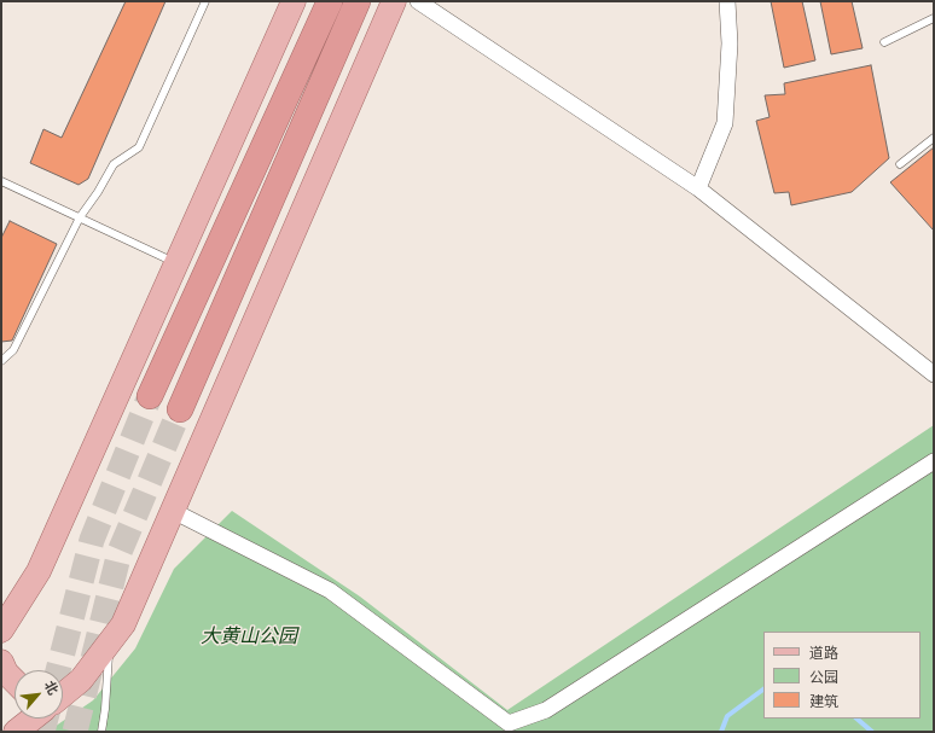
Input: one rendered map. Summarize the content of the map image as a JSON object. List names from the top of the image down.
{
  "parks": ["大黄山公园"],
  "legend": ["道路", "公园", "建筑"],
  "north": "top right"
}
